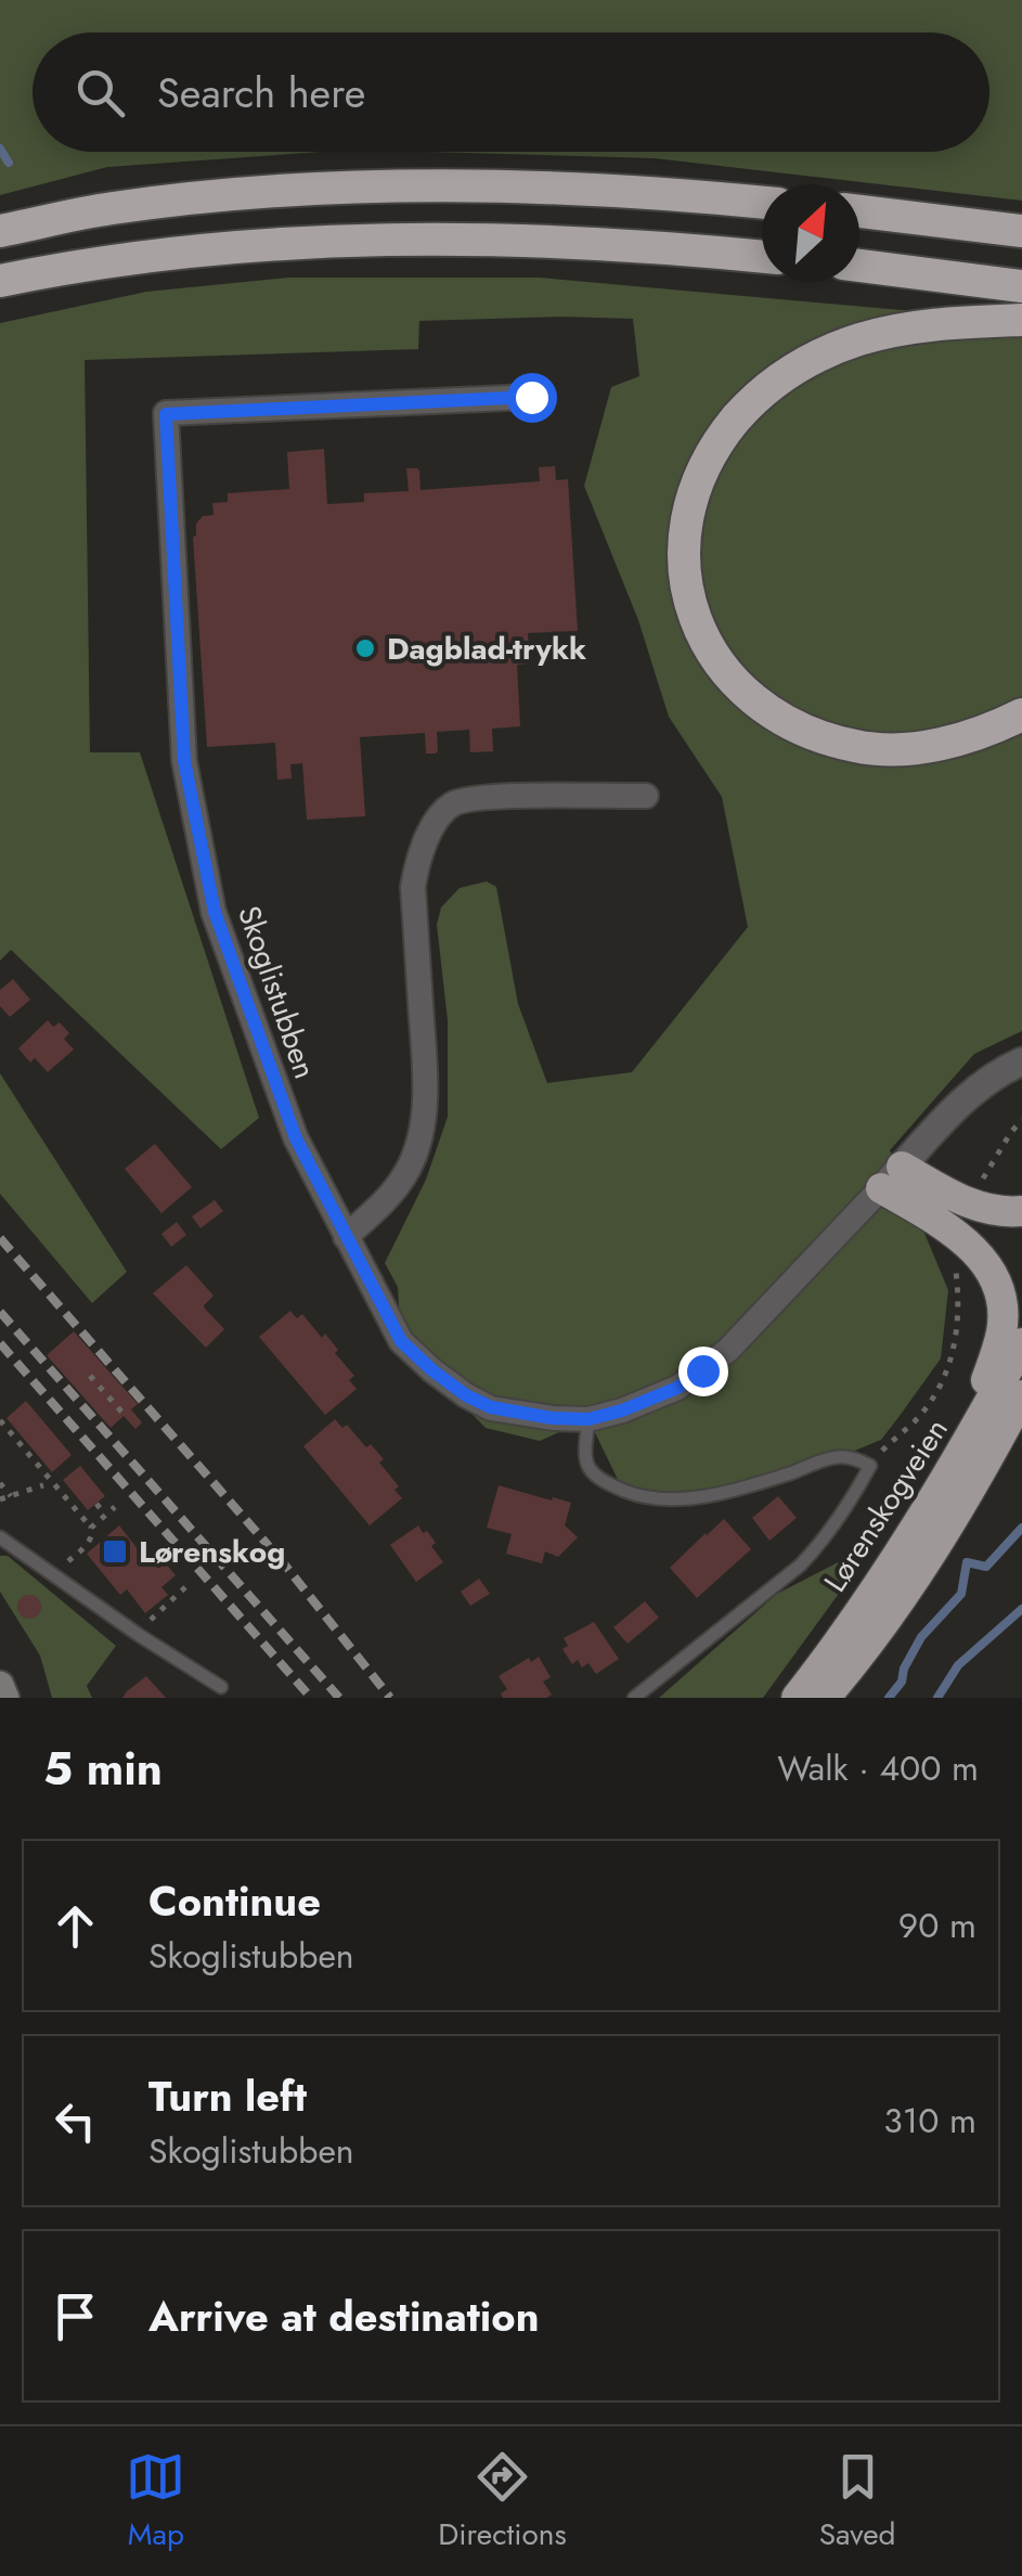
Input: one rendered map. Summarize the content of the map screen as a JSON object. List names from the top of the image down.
{
  "streets": {
    "highway": ["Lørenskogveien"],
    "street": ["Skoglistubben"]
  },
  "places": {
    "other": ["Dagblad-trykk"],
    "transit": ["Lørenskog"]
  },
  "north": "top right",
  "page": {
    "search": "Search here",
    "heading": ["5 min", "Walk · 400 m"],
    "list": [
      ["Continue", "Skoglistubben", "90 m"],
      ["Turn left", "Skoglistubben", "310 m"],
      "Arrive at destination"
    ],
    "nav": ["Map", "Directions", "Saved"]
  }
}
